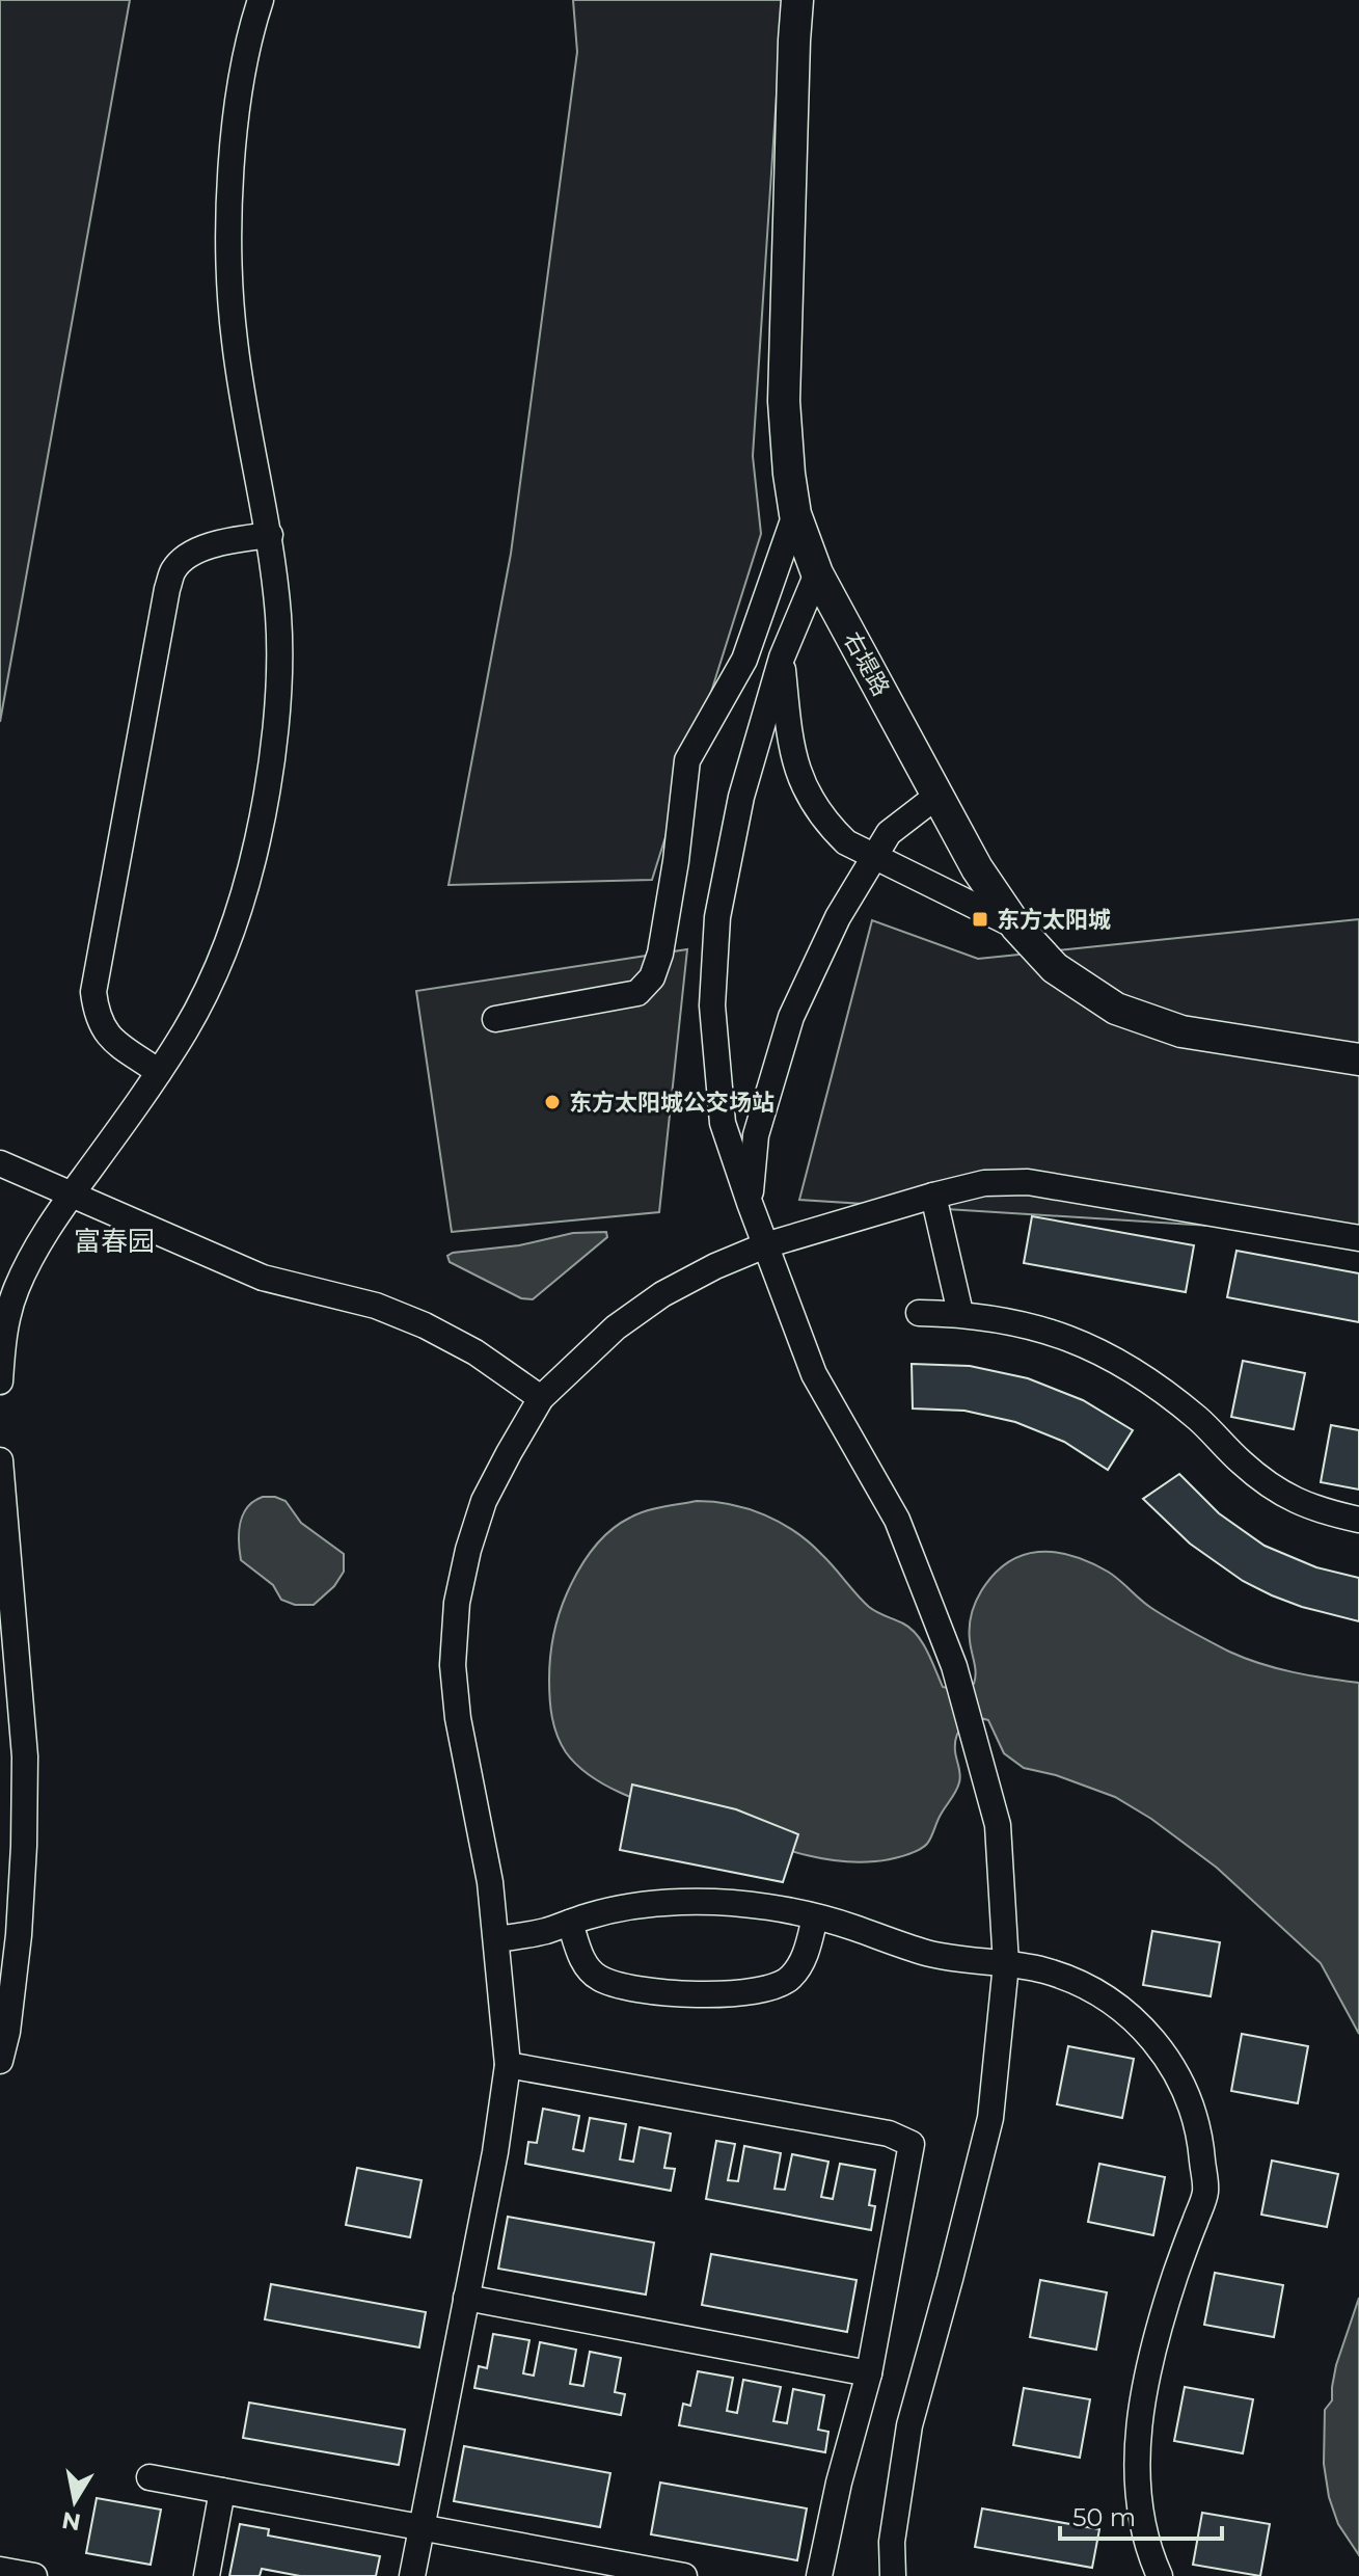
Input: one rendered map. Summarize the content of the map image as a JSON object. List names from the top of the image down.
{
  "streets": {
    "main road": ["右堤路"]
  },
  "districts": ["富春园"],
  "places": {
    "transit": ["东方太阳城"],
    "other": ["东方太阳城公交场站"]
  },
  "scale_bar": "50 m",
  "north": "bottom"
}
